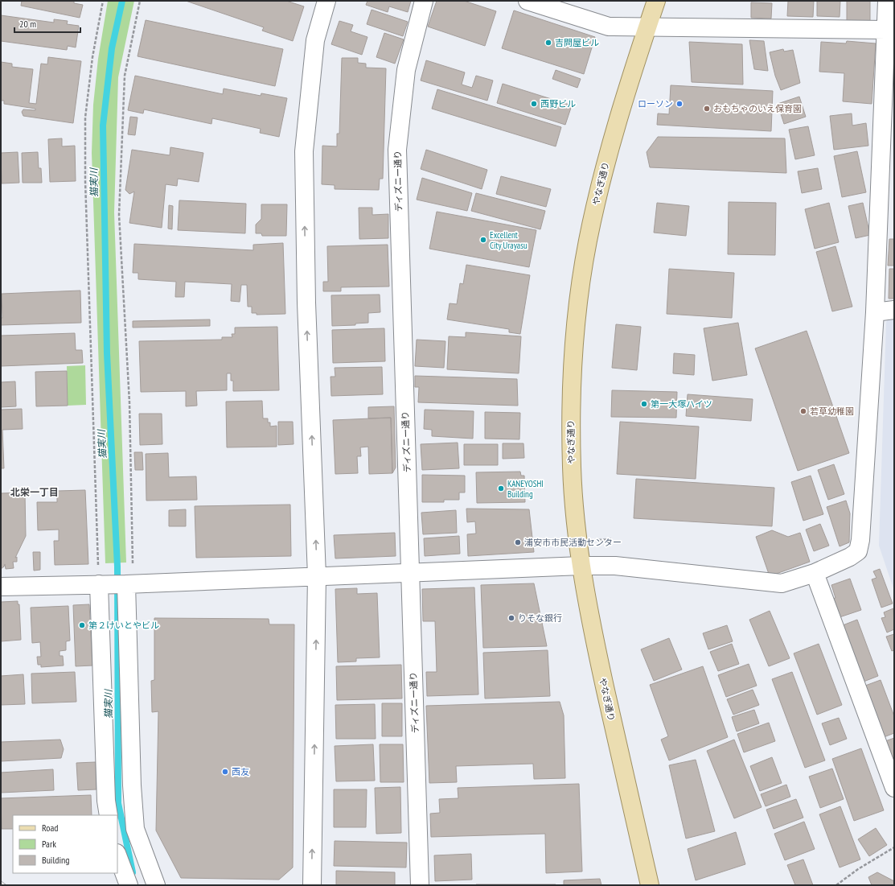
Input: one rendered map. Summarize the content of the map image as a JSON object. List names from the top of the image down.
{
  "streets": {
    "main road": ["やなぎ通り"],
    "street": ["ディズニー通り"]
  },
  "districts": ["北栄一丁目"],
  "water": ["猫実川"],
  "places": [
    "吉問屋ビル",
    "西野ビル",
    "ローソン",
    "おもちゃのいえ保育園",
    "Excellent City Urayasu",
    "第一大塚ハイツ",
    "若草幼稚園",
    "KANEYOSHI Building",
    "浦安市市民活動センター",
    "りそな銀行",
    "第２けいとやビル",
    "西友"
  ],
  "legend": ["Road", "Park", "Building"],
  "scale_bar": "20 m"
}
